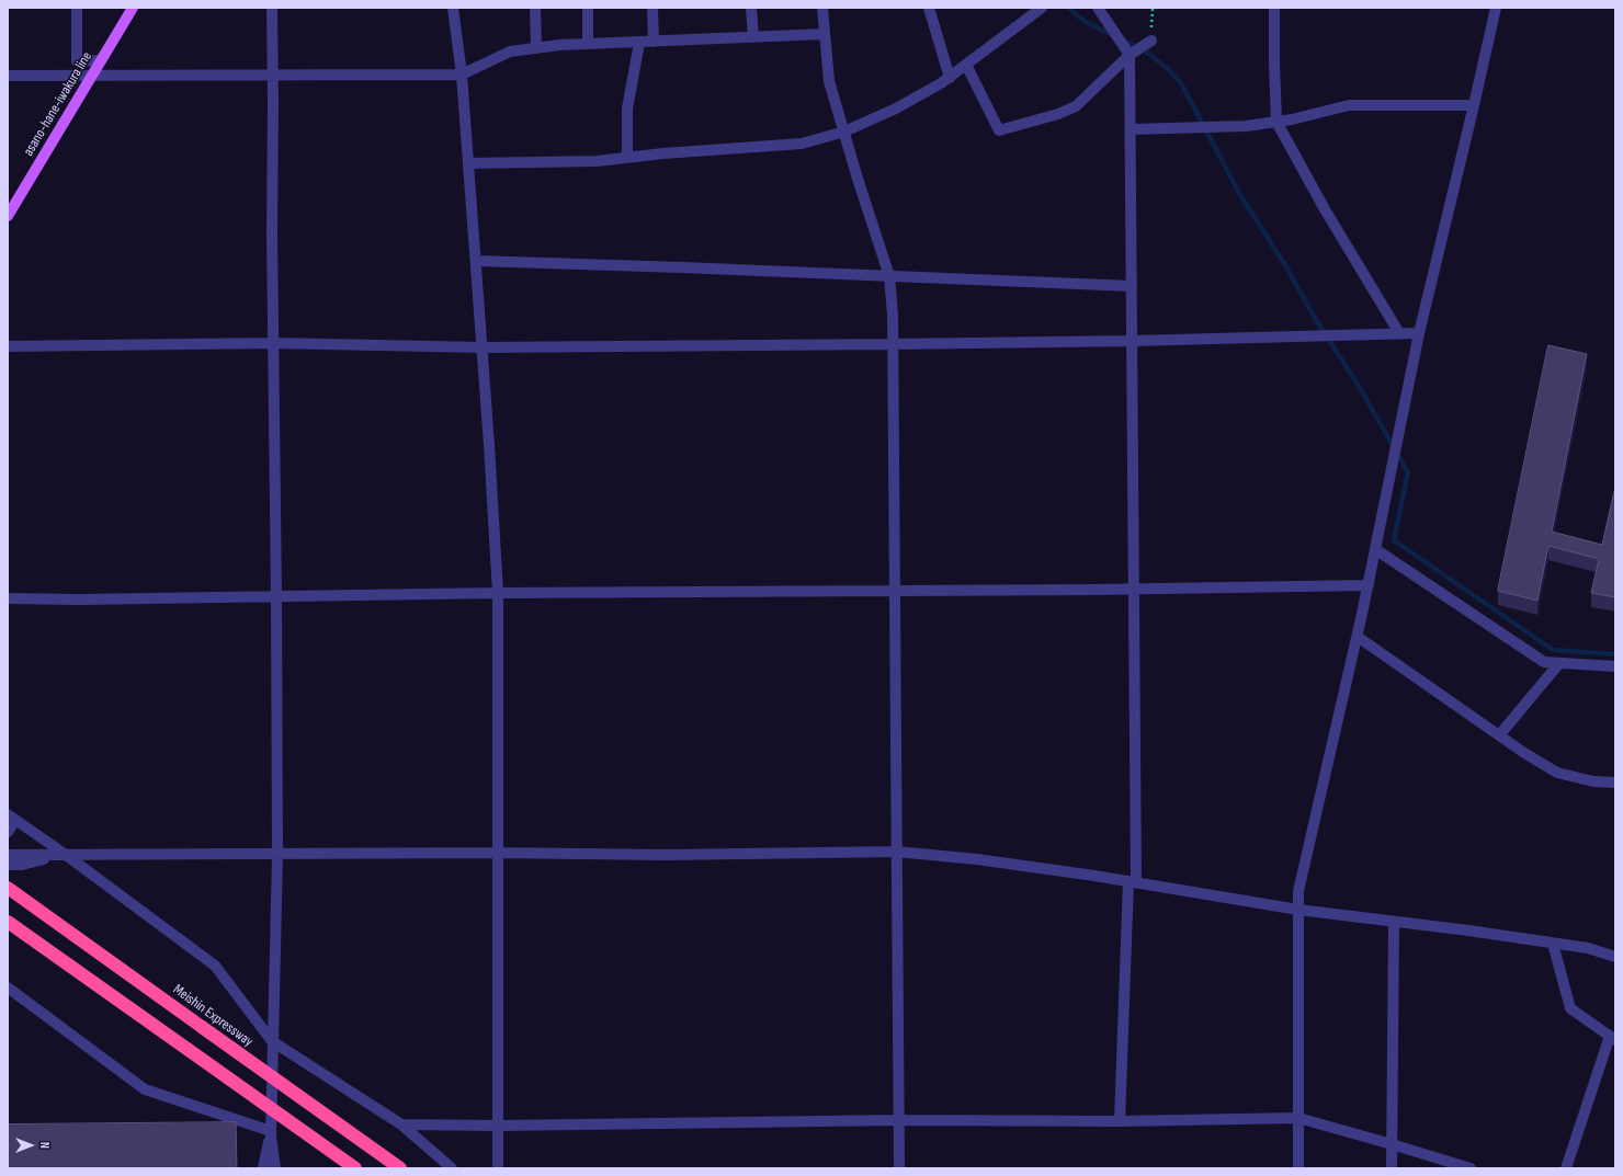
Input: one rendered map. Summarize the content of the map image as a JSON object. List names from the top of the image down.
{
  "streets": {
    "highway": ["Meishin Expressway"],
    "main road": ["asano-hane-iwakura line"]
  },
  "north": "right"
}
